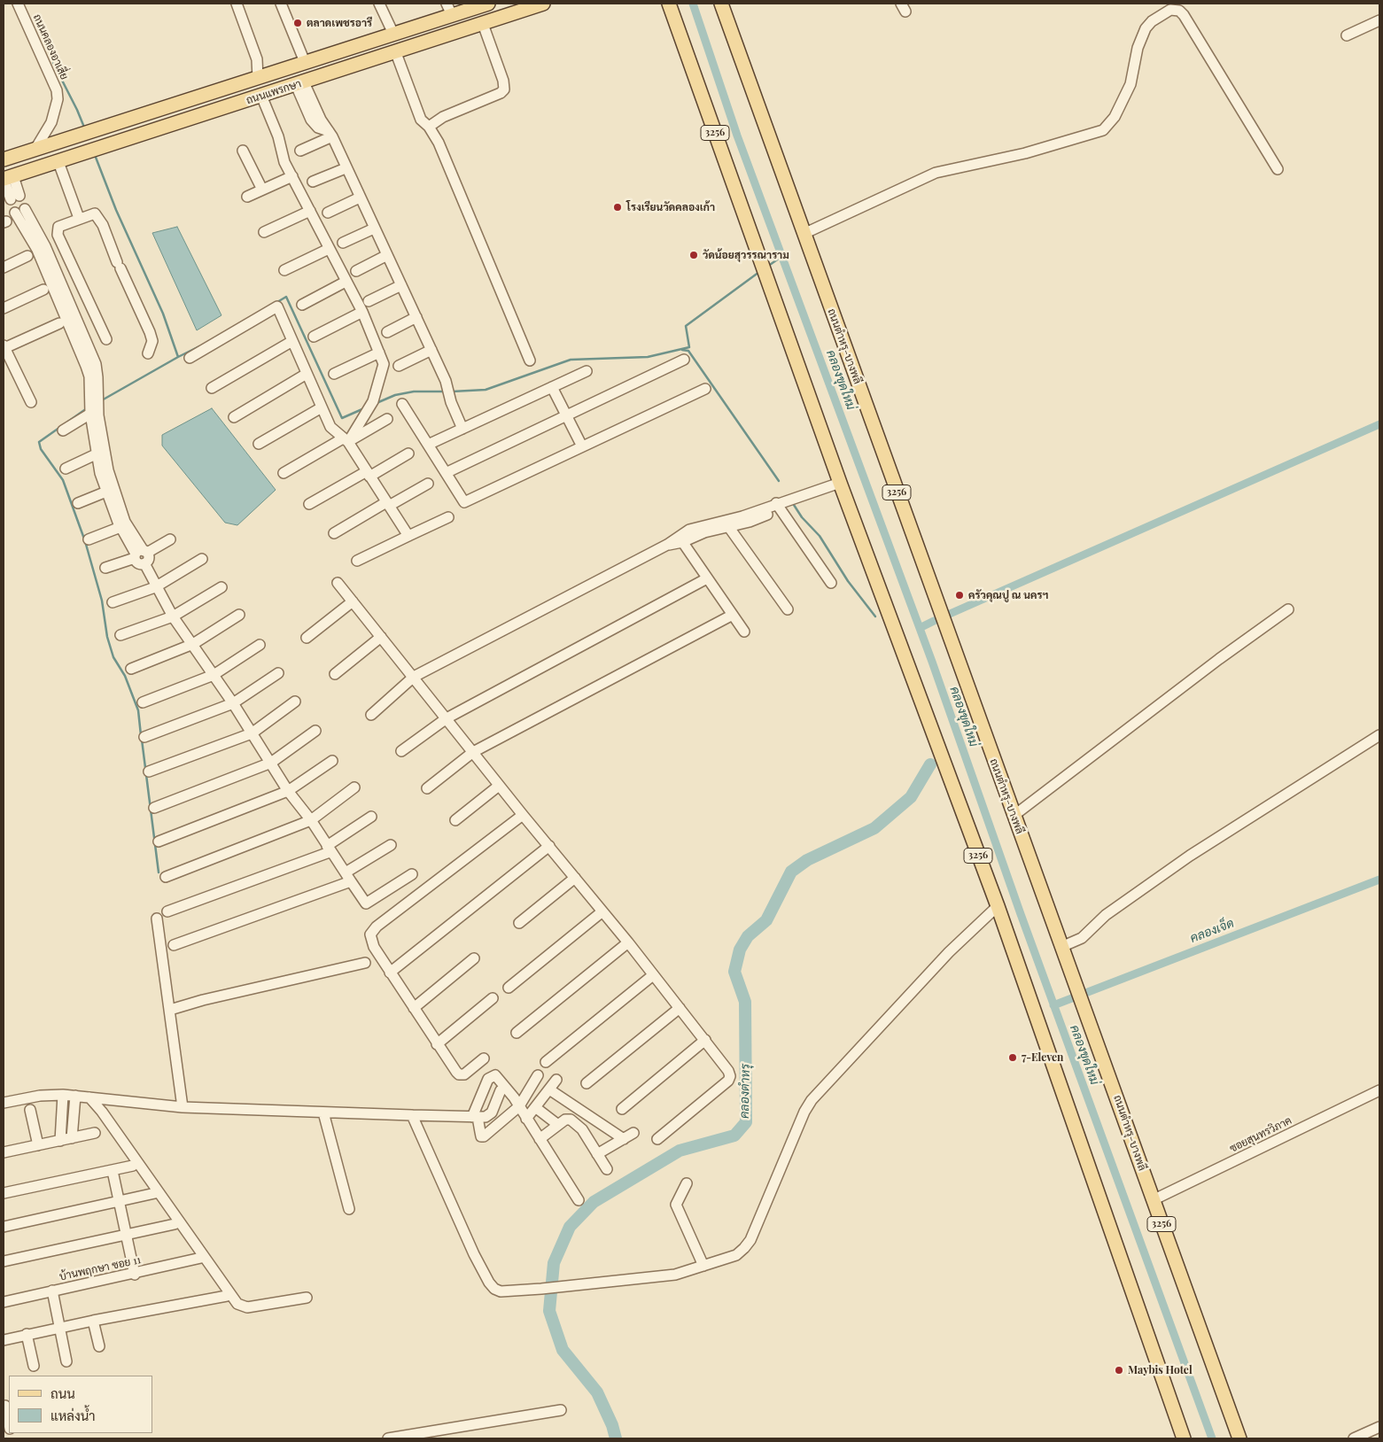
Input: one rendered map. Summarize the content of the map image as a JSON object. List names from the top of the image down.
{
  "streets": {
    "main road": ["ถนนแพรกษา", "3256", "ถนนตำหรุ-บางพลี"],
    "street": ["ถนนคลองอาเสี่ย", "ซอยสุนทรวิภาค", "บ้านพฤกษา ซอย 11"]
  },
  "crossings": [
    ["ถนนคลองอาเสี่ย", "ถนนแพรกษา"],
    ["ถนนตำหรุ-บางพลี", "ซอยสุนทรวิภาค"]
  ],
  "water": ["คลองขุดใหม่", "คลองเจ็ด", "คลองตำหรุ"],
  "places": [
    "ตลาดเพชรอารี",
    "โรงเรียนวัดคลองเก้า",
    "วัดน้อยสุวรรณาราม",
    "ครัวคุณปู ณ นครฯ",
    "7-Eleven",
    "Maybis Hotel"
  ],
  "legend": ["ถนน", "แหล่งน้ำ"]
}
